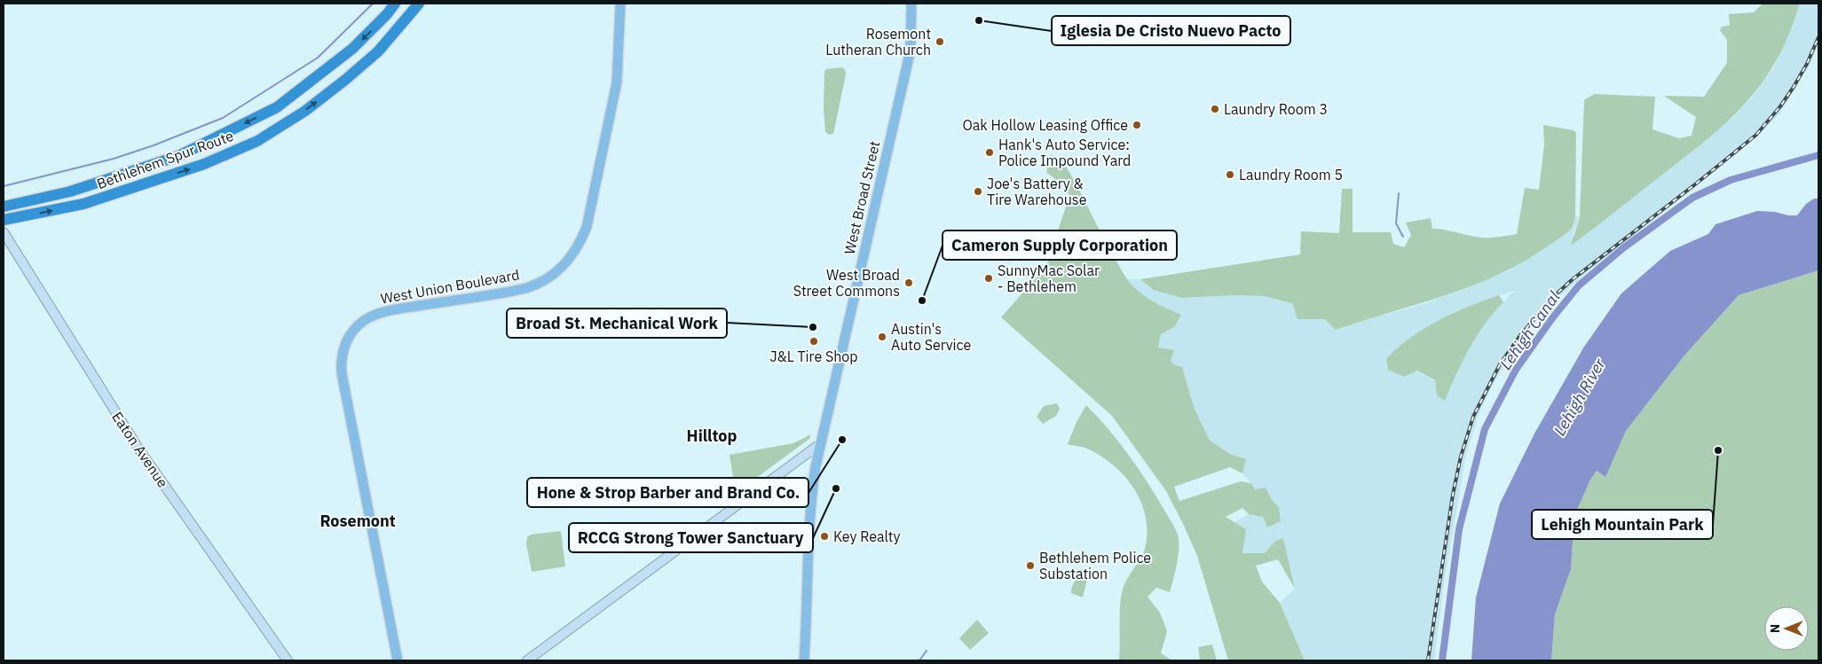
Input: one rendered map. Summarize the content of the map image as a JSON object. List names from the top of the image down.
{
  "streets": {
    "highway": ["Bethlehem Spur Route"],
    "main road": ["West Broad Street", "West Union Boulevard"],
    "street": ["Eaton Avenue"]
  },
  "districts": ["Hilltop", "Rosemont"],
  "water": ["Lehigh Canal", "Lehigh River"],
  "places": [
    "Iglesia De Cristo Nuevo Pacto",
    "Rosemont Lutheran Church",
    "Laundry Room 3",
    "Oak Hollow Leasing Office",
    "Hank's Auto Service: Police Impound Yard",
    "Laundry Room 5",
    "Joe's Battery & Tire Warehouse",
    "SunnyMac Solar - Bethlehem",
    "West Broad Street Commons",
    "Cameron Supply Corporation",
    "Broad St. Mechanical Work",
    "Austin's Auto Service",
    "J&L Tire Shop",
    "Hone & Strop Barber and Brand Co.",
    "Lehigh Mountain Park",
    "RCCG Strong Tower Sanctuary",
    "Key Realty",
    "Bethlehem Police Substation"
  ],
  "north": "left"
}
